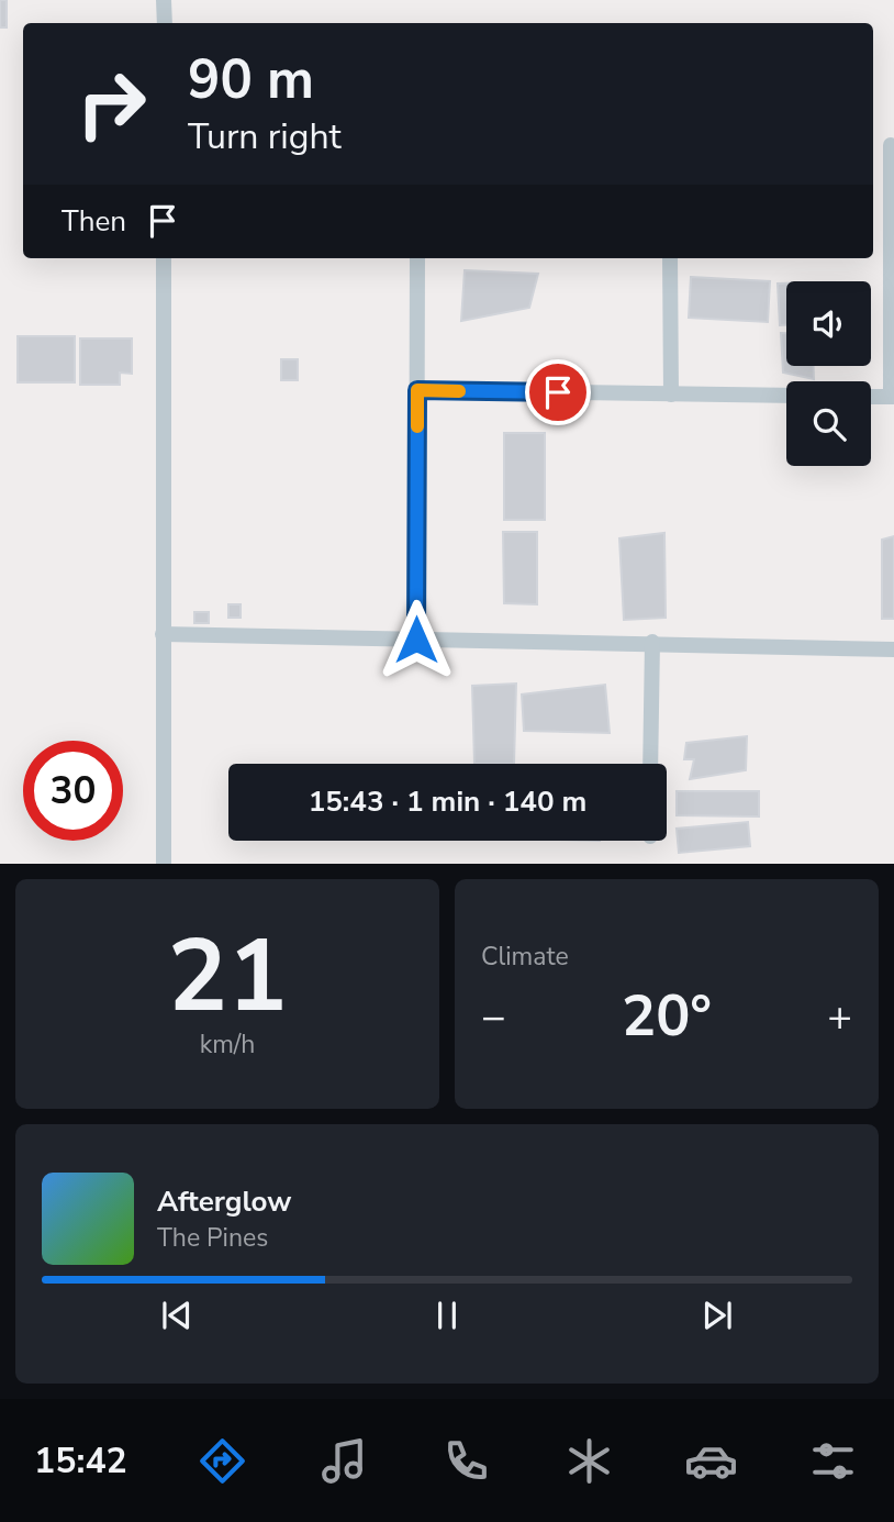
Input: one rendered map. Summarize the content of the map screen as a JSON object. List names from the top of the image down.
{
  "page": {
    "turn": ["90 m", "Turn right"],
    "then": "Then",
    "limit": "30",
    "trip": "15:43 · 1 min · 140 m",
    "tile": [
      ["21", "km/h"],
      "Climate"
    ],
    "heat": ["−", "20°", "+"],
    "song": ["Afterglow", "The Pines"],
    "tabs": "15:42"
  }
}
